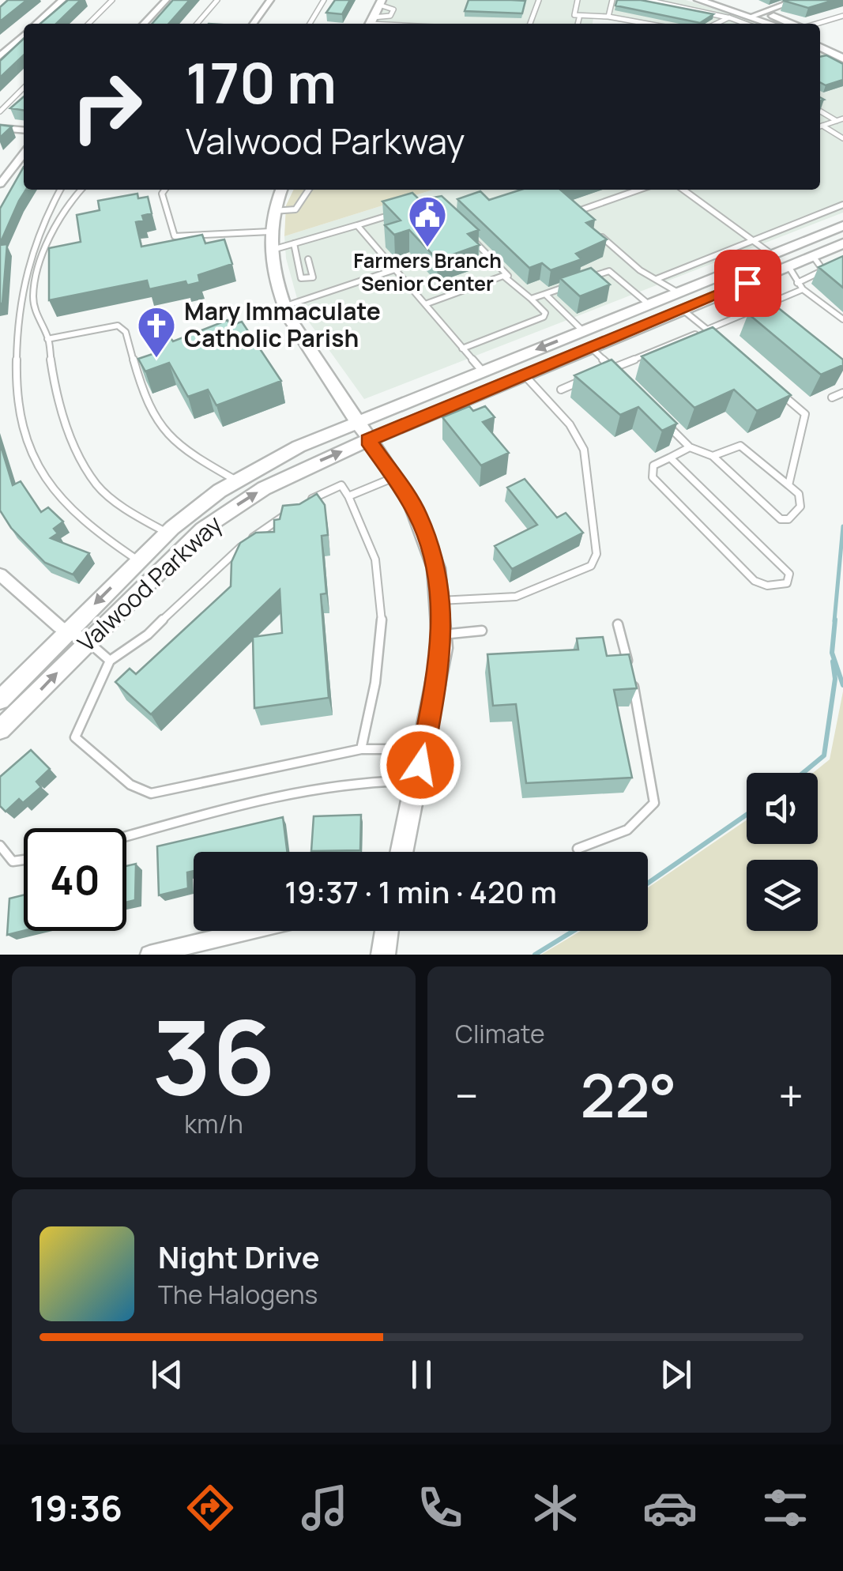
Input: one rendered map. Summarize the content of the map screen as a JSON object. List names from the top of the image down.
{
  "streets": {
    "main road": ["Valwood Parkway"]
  },
  "places": {
    "public building": ["Farmers Branch Senior Center"],
    "church": ["Mary Immaculate Catholic Parish"]
  },
  "page": {
    "turn": ["170 m", "Valwood Parkway"],
    "limit": "40",
    "trip": "19:37 · 1 min · 420 m",
    "tile": [
      ["36", "km/h"],
      "Climate"
    ],
    "heat": ["−", "22°", "+"],
    "song": ["Night Drive", "The Halogens"],
    "tabs": "19:36"
  }
}
